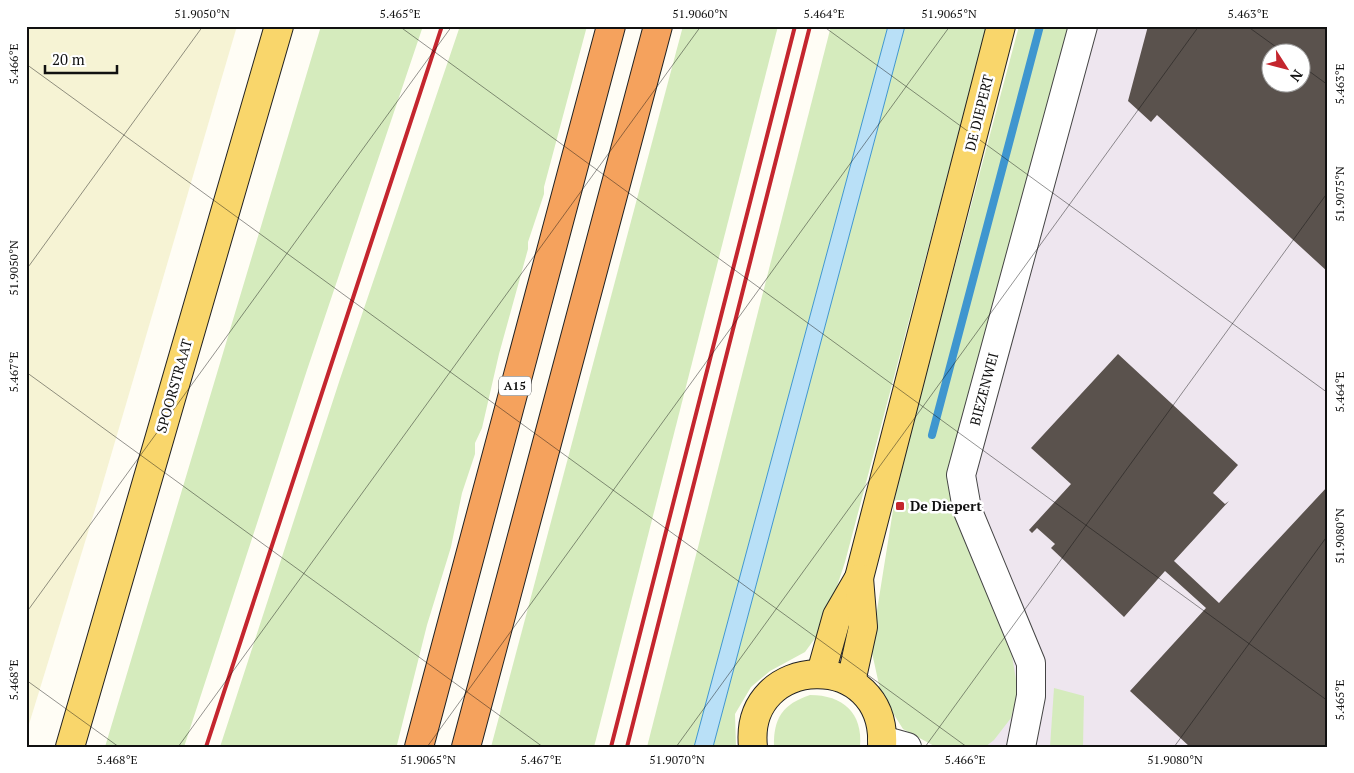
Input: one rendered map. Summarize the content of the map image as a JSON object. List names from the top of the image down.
{
  "streets": {
    "highway": ["A15"],
    "main road": ["DE DIEPERT", "SPOORSTRAAT"],
    "street": ["BIEZENWEI"]
  },
  "places": {
    "transit": ["De Diepert"]
  },
  "scale_bar": "20 m",
  "north": "bottom right",
  "coordinates": [
    "51.9050°N",
    "5.465°E",
    "51.9060°N",
    "5.464°E",
    "51.9065°N",
    "5.463°E",
    "5.466°E",
    "51.9075°N",
    "5.467°E",
    "51.9080°N",
    "5.468°E",
    "51.9070°N"
  ]
}
